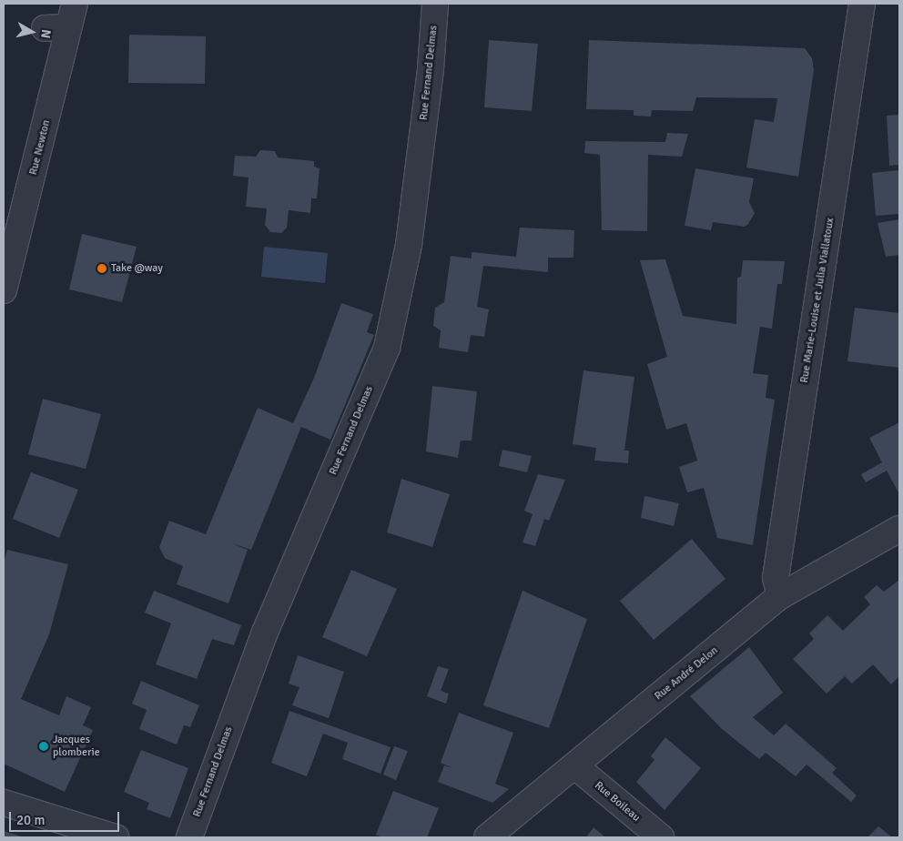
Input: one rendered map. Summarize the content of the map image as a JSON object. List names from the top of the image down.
{
  "streets": {
    "street": [
      "Rue Fernand Delmas",
      "Rue Newton",
      "Rue Marie-Louise et Julia Viallatoux",
      "Rue André Delon",
      "Rue Boileau"
    ]
  },
  "crossings": [
    ["Rue Marie-Louise et Julia Viallatoux", "Rue André Delon"],
    ["Rue André Delon", "Rue Boileau"]
  ],
  "places": ["Take @way", "Jacques plomberie"],
  "scale_bar": "20 m",
  "north": "right"
}
